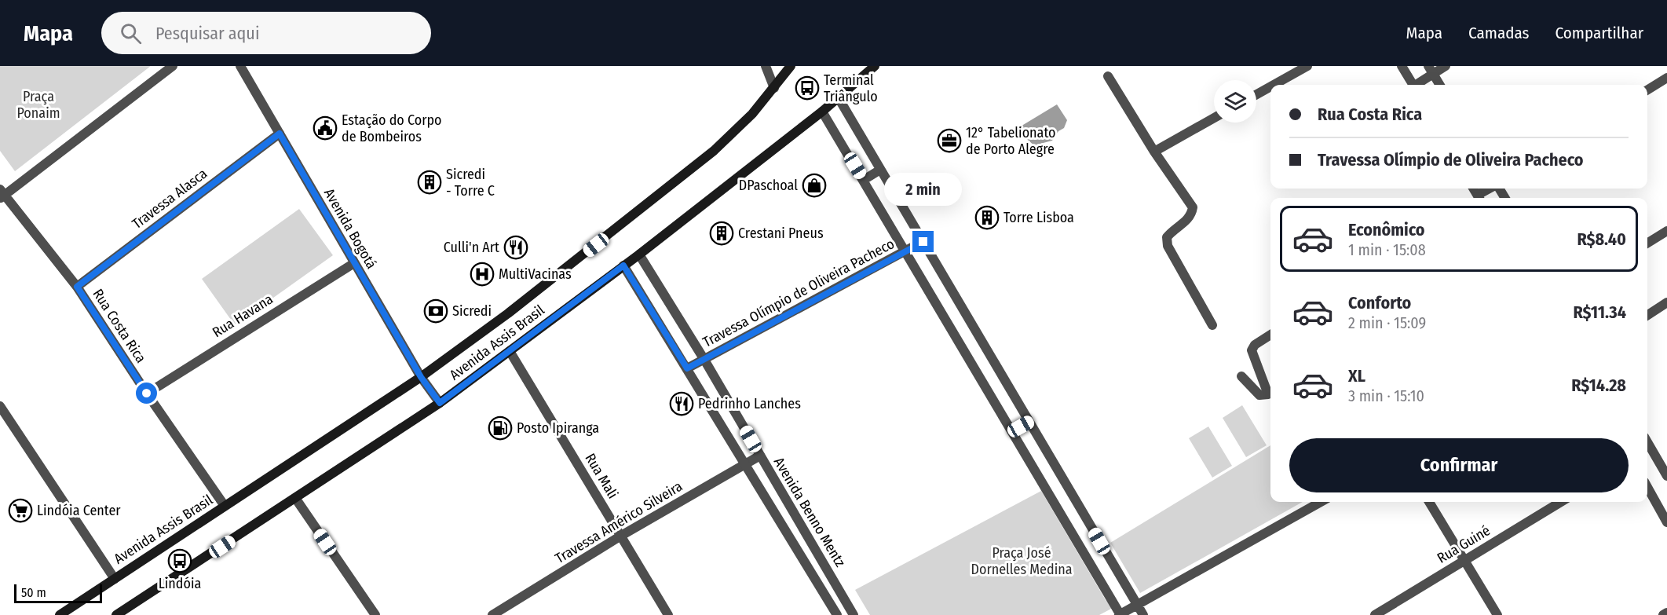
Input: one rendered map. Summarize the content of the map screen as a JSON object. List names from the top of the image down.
{
  "streets": {
    "main road": ["Avenida Assis Brasil"],
    "street": [
      "Travessa Alasca",
      "Avenida Bogotá",
      "Travessa Olímpio de Oliveira Pacheco",
      "Rua Havana",
      "Rua Costa Rica",
      "Rua Mali",
      "Avenida Benno Mentz",
      "Travessa Américo Silveira",
      "Rua Guiné"
    ]
  },
  "crossings": [
    ["Travessa Alasca", "Avenida Bogotá"],
    ["Travessa Alasca", "Rua Costa Rica"],
    ["Avenida Bogotá", "Rua Havana"],
    ["Avenida Bogotá", "Avenida Assis Brasil"],
    ["Travessa Olímpio de Oliveira Pacheco", "Avenida Benno Mentz"],
    ["Rua Havana", "Rua Costa Rica"],
    ["Rua Costa Rica", "Avenida Assis Brasil"],
    ["Avenida Assis Brasil", "Rua Mali"],
    ["Avenida Assis Brasil", "Avenida Benno Mentz"],
    ["Rua Mali", "Travessa Américo Silveira"],
    ["Avenida Benno Mentz", "Travessa Américo Silveira"]
  ],
  "parks": ["Praça Ponaim", "Praça José Dornelles Medina"],
  "places": {
    "bus stop": ["Terminal Triângulo", "Lindóia"],
    "public building": ["Estação do Corpo de Bombeiros"],
    "office": ["12° Tabelionato de Porto Alegre"],
    "building": ["Sicredi - Torre C", "Torre Lisboa", "Crestani Pneus"],
    "shop": ["DPaschoal"],
    "restaurant": ["Culli'n Art", "Pedrinho Lanches"],
    "hospital": ["MultiVacinas"],
    "bank": ["Sicredi"],
    "fuel station": ["Posto Ipiranga"],
    "supermarket": ["Lindóia Center"]
  },
  "scale_bar": "50 m",
  "page": {
    "header": "Mapa",
    "search": "Pesquisar aqui",
    "nav": ["Mapa", "Camadas", "Compartilhar"],
    "banner": ["Rua Costa Rica", "Travessa Olímpio de Oliveira Pacheco"],
    "bubble": "2 min",
    "list": [
      {
        "name": "Econômico",
        "note": "1 min · 15:08",
        "value": "R$8.40"
      },
      {
        "name": "Conforto",
        "note": "2 min · 15:09",
        "value": "R$11.34"
      },
      {
        "name": "XL",
        "note": "3 min · 15:10",
        "value": "R$14.28"
      }
    ],
    "buttons": "Confirmar",
    "scale": "50 m"
  }
}
